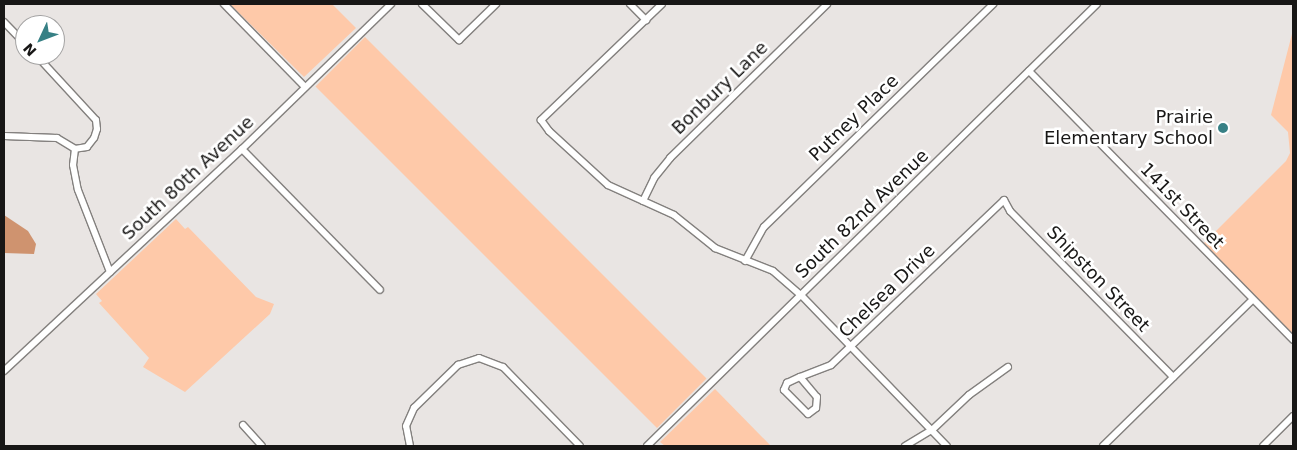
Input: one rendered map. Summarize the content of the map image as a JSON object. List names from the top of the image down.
{
  "streets": {
    "street": [
      "Bonbury Lane",
      "Putney Place",
      "South 80th Avenue",
      "141st Street",
      "South 82nd Avenue",
      "Shipston Street",
      "Chelsea Drive"
    ]
  },
  "crossings": [
    ["141st Street", "South 82nd Avenue"],
    ["Shipston Street", "Chelsea Drive"]
  ],
  "places": ["Prairie Elementary School"],
  "north": "bottom left"
}
